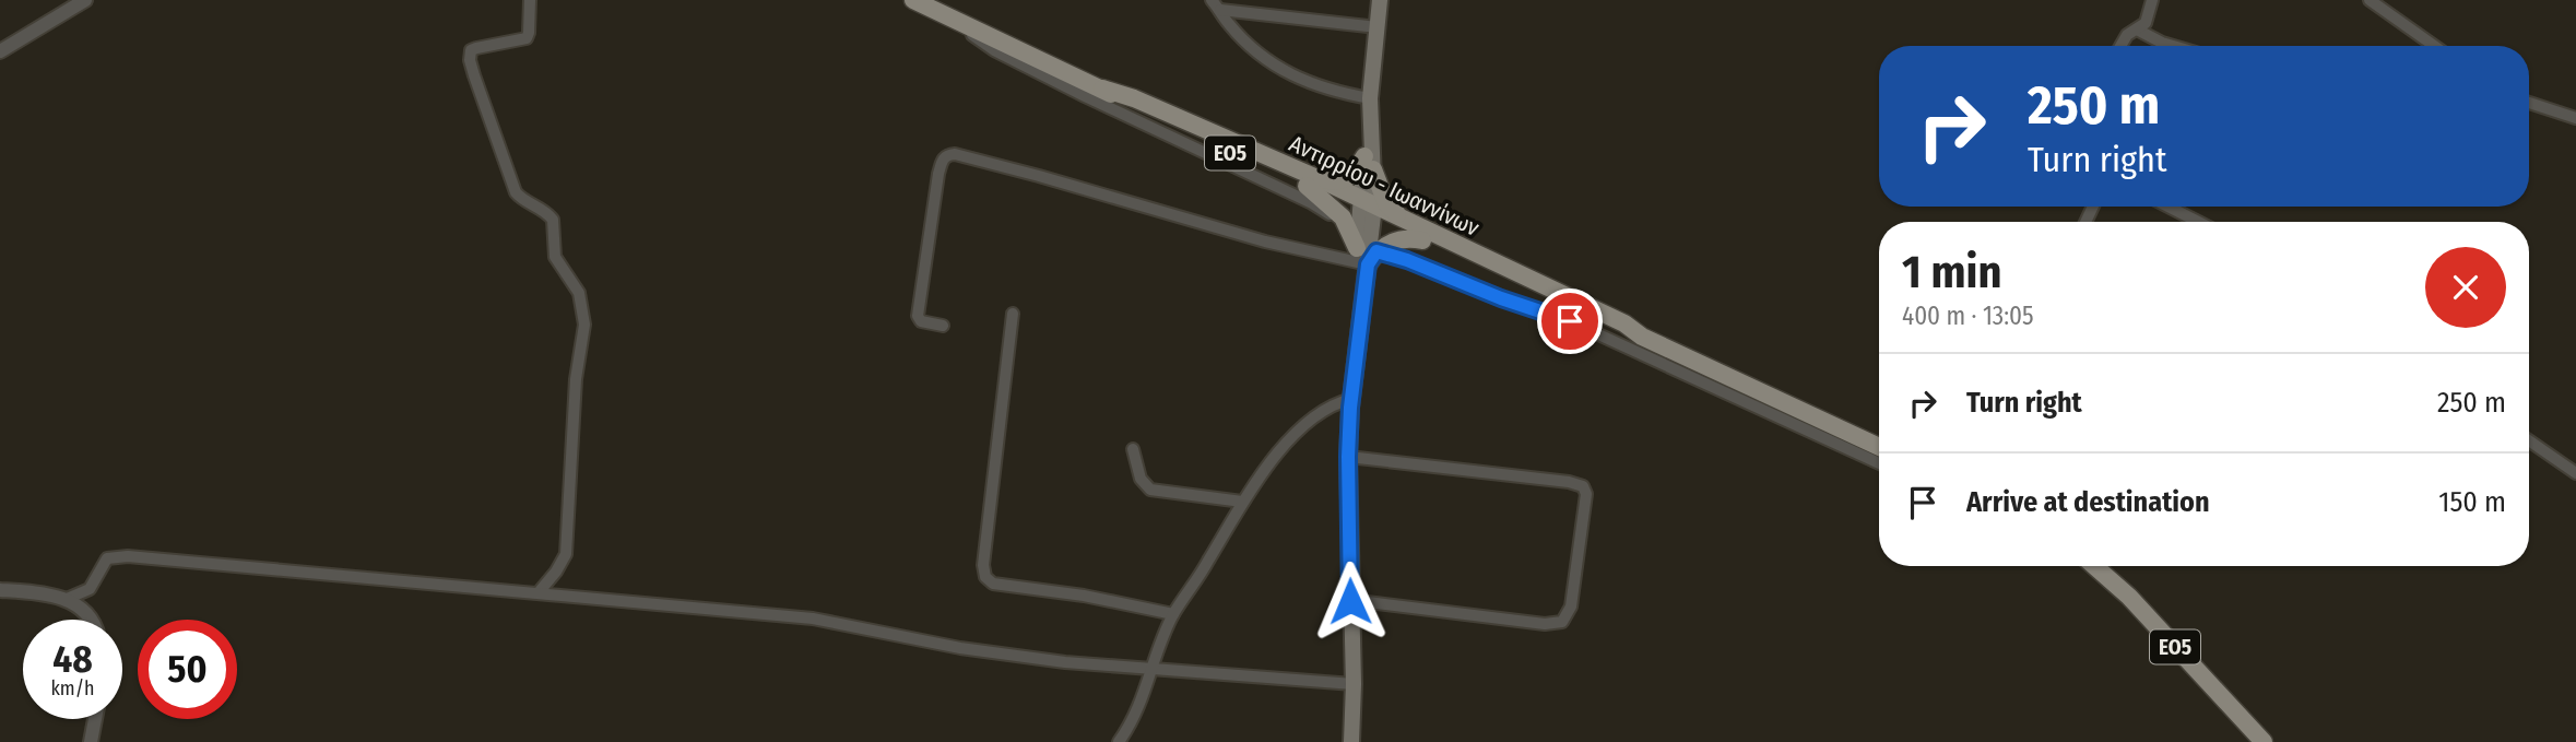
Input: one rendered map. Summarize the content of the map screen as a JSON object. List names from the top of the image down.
{
  "streets": {
    "main road": ["ΕΟ5", "Αντιρρίου - Ιωαννίνων"]
  },
  "page": {
    "turn": ["250 m", "Turn right"],
    "heading": ["1 min", "400 m · 13:05"],
    "list": [
      {
        "name": "Turn right",
        "value": "250 m"
      },
      {
        "name": "Arrive at destination",
        "value": "150 m"
      }
    ],
    "speed": "48 km/h",
    "limit": "50"
  }
}
